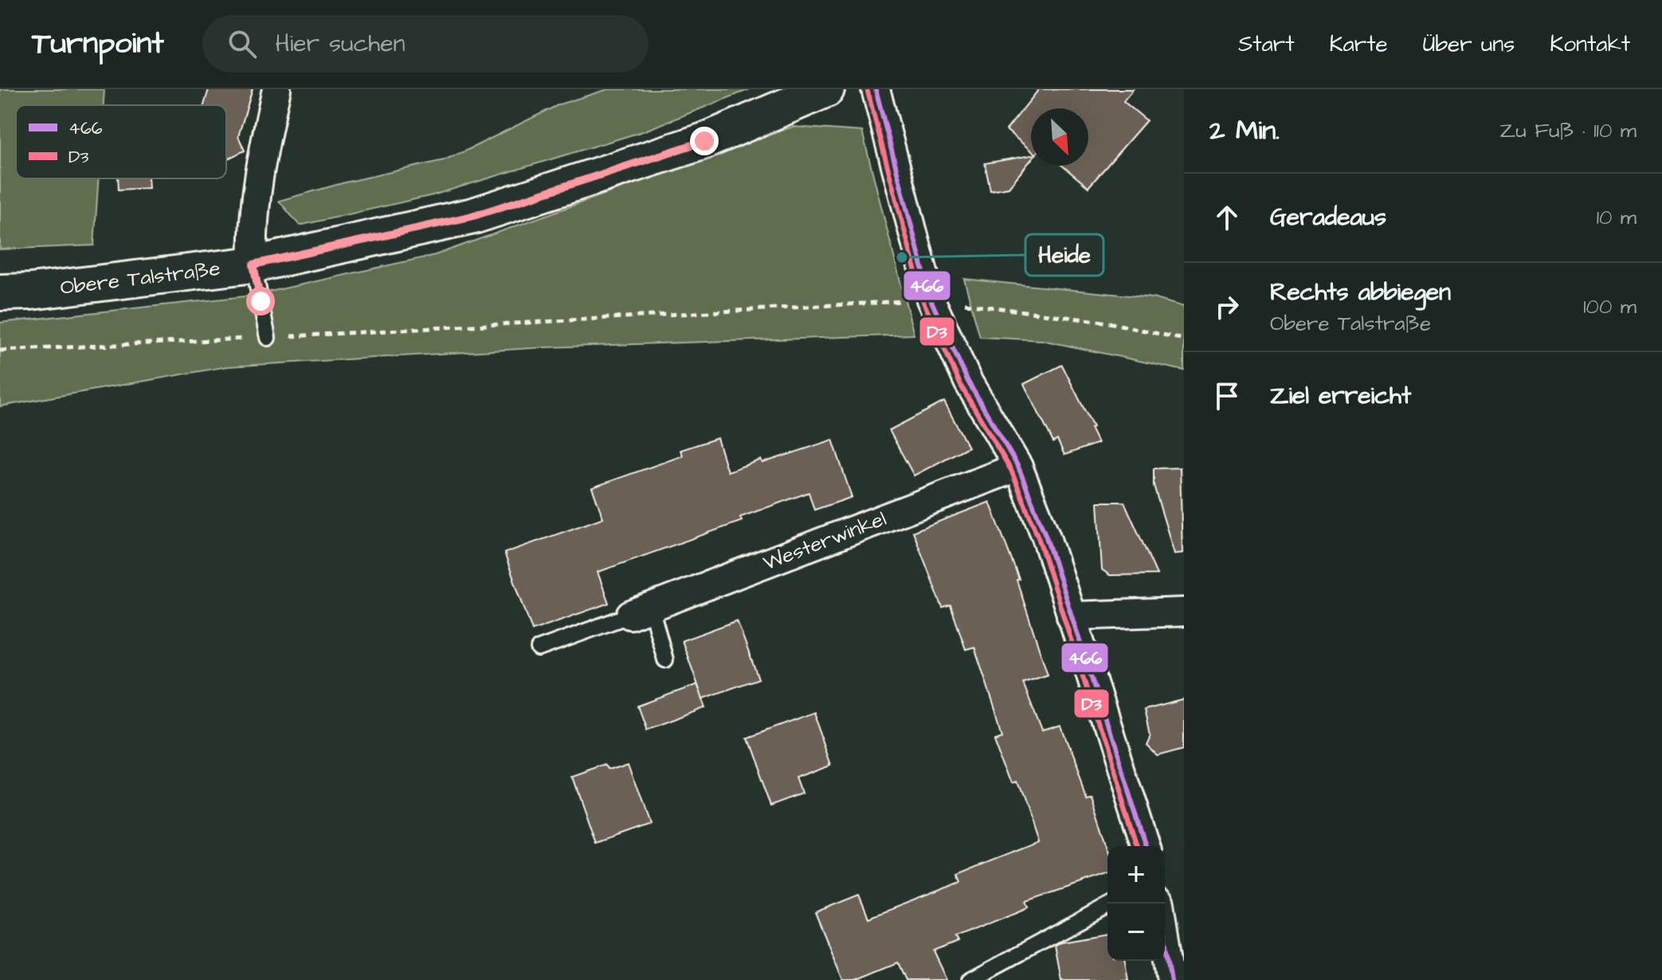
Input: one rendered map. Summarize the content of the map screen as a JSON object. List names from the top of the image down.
{
  "streets": {
    "street": ["Obere Talstraße", "Westerwinkel"]
  },
  "places": ["Heide"],
  "lines": ["transit line 466", "transit line D3"],
  "legend": ["466", "D3"],
  "north": "bottom right",
  "page": {
    "header": "Turnpoint",
    "search": "Hier suchen",
    "nav": [
      "Start",
      "Karte",
      "Über uns",
      "Kontakt"
    ],
    "heading": ["2 Min.", "Zu Fuß · 110 m"],
    "list": [
      ["Geradeaus", "10 m"],
      ["Rechts abbiegen", "Obere Talstraße", "100 m"],
      "Ziel erreicht"
    ],
    "map_buttons": ["+", "−"]
  }
}
